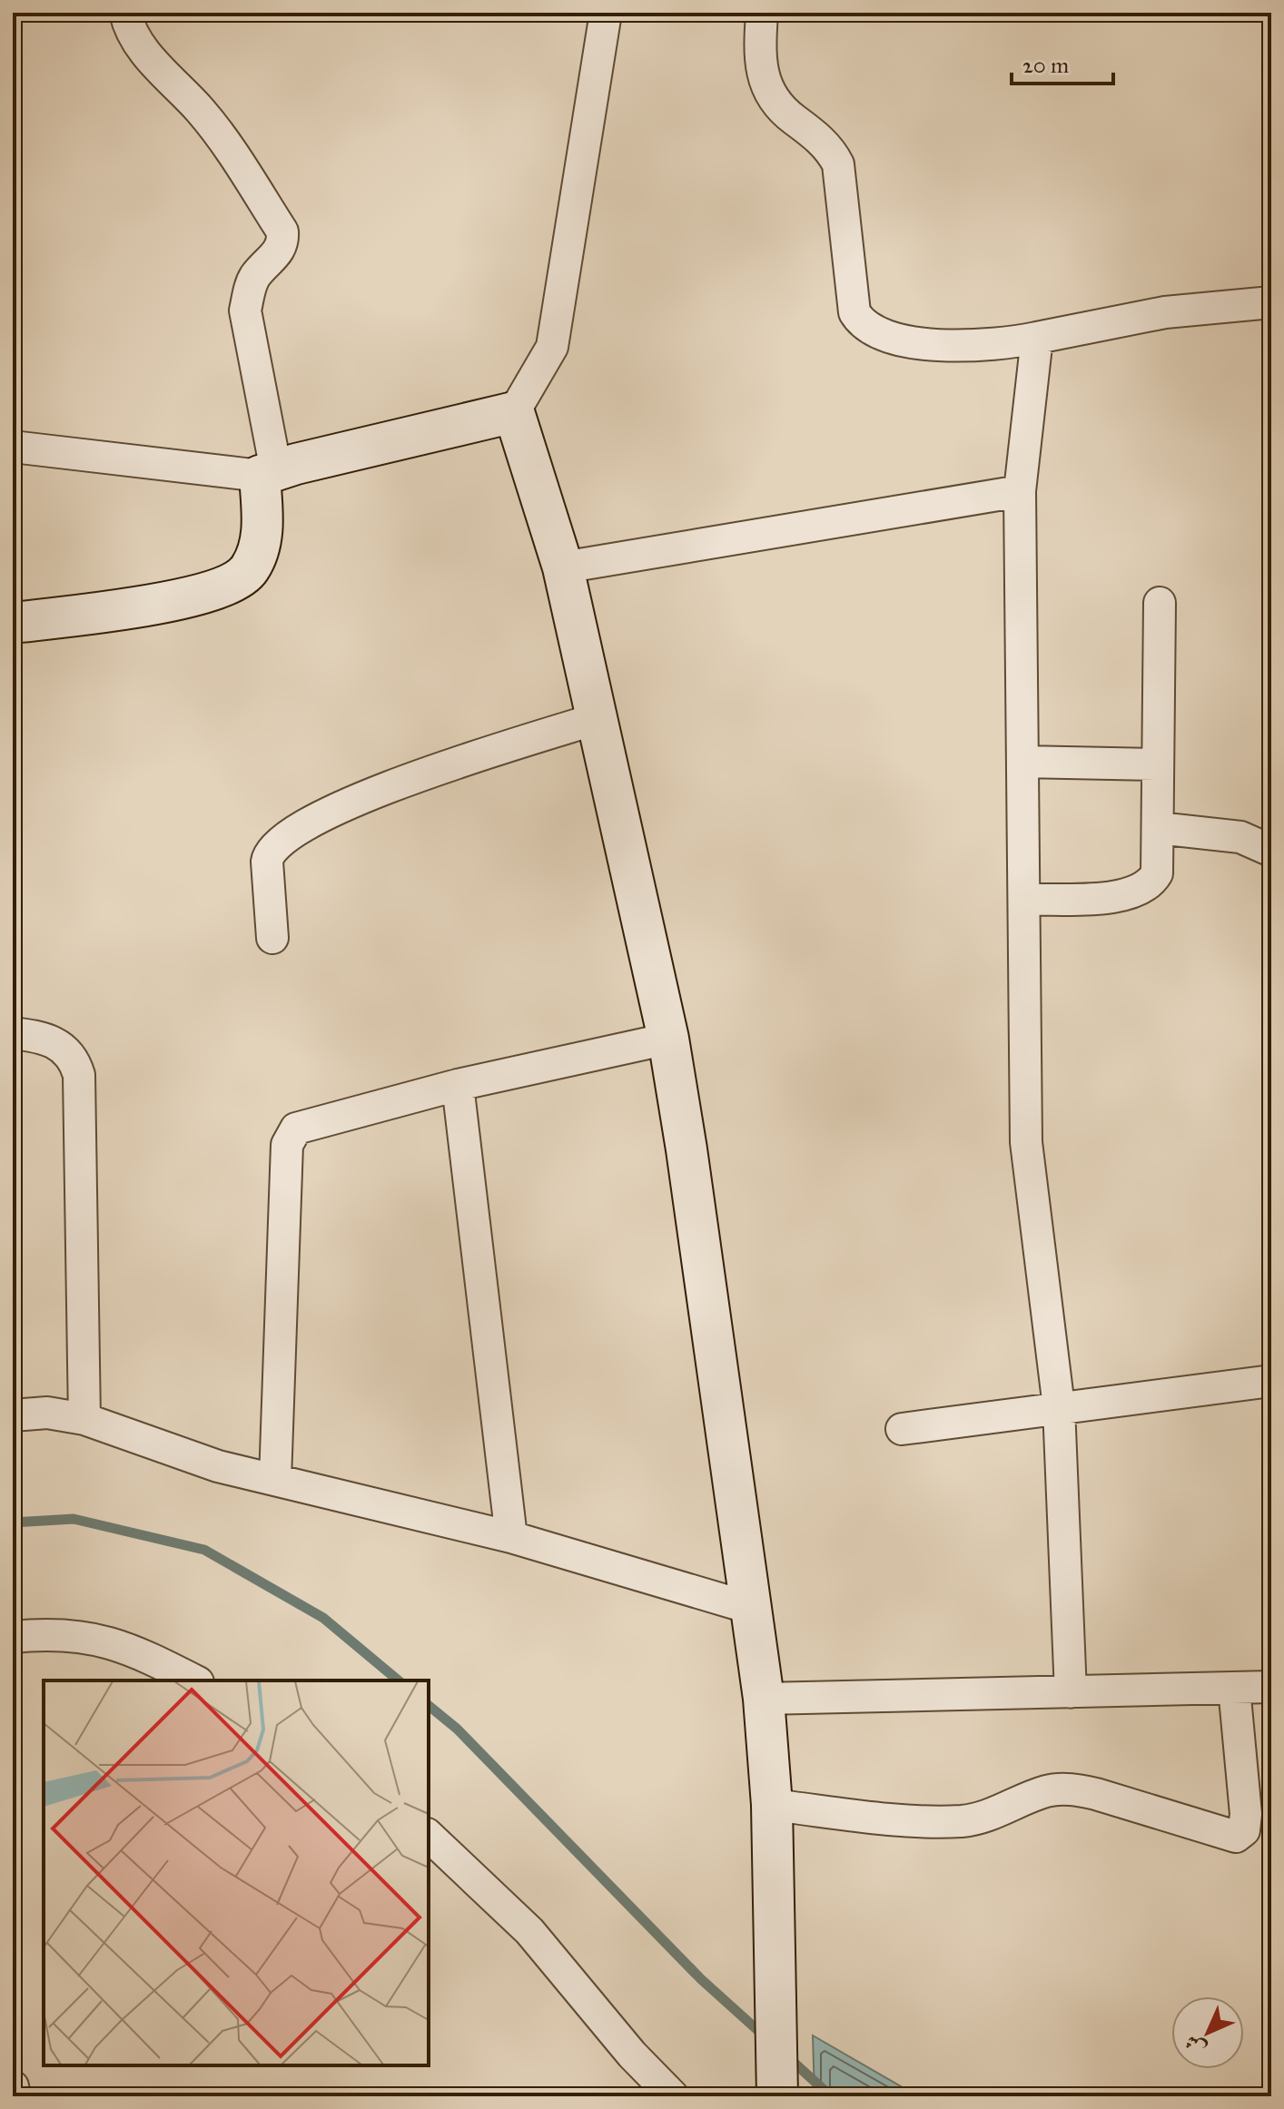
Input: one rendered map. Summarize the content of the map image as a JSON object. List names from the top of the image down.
{
  "scale_bar": "20 m",
  "north": "bottom left"
}
